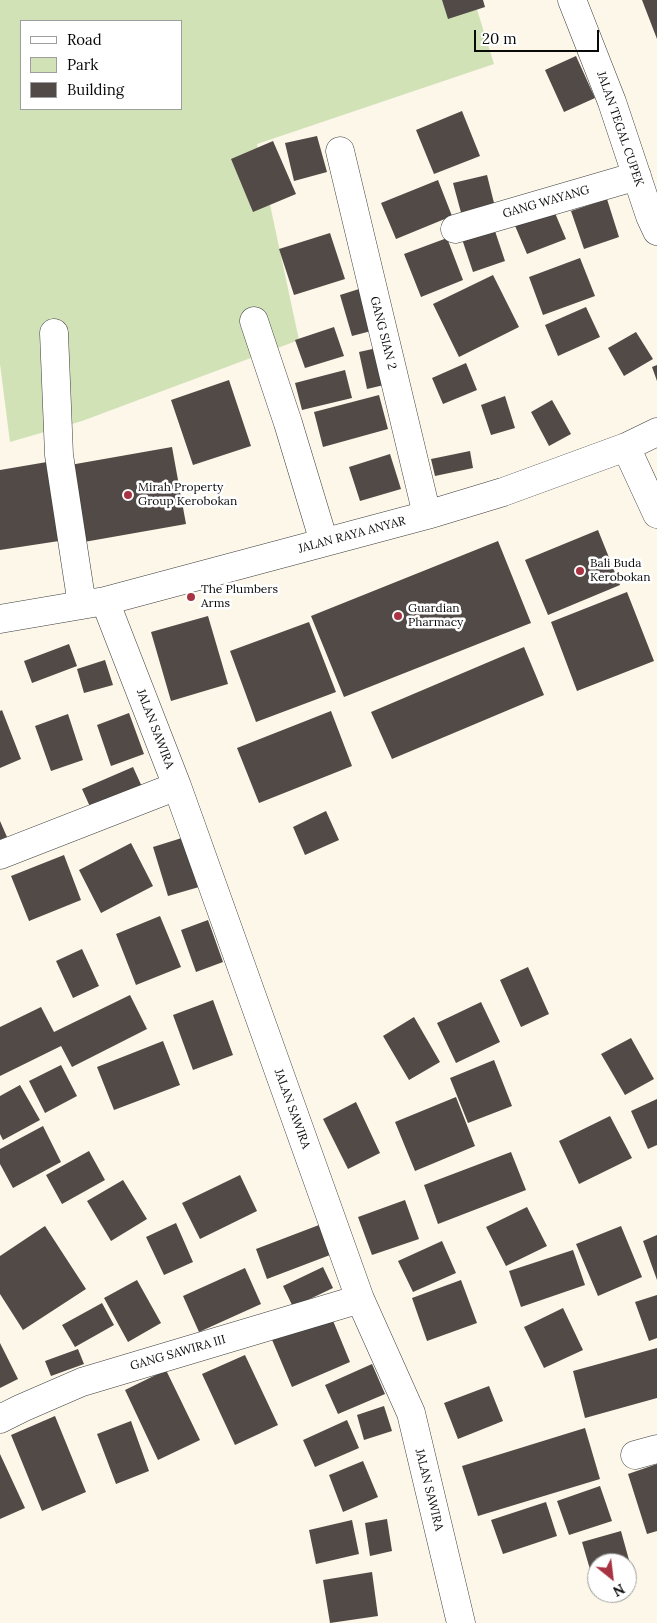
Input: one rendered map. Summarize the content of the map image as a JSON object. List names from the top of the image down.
{
  "streets": {
    "street": [
      "JALAN TEGAL CUPEK",
      "GANG WAYANG",
      "GANG SIAN 2",
      "JALAN RAYA ANYAR",
      "JALAN SAWIRA",
      "GANG SAWIRA III"
    ]
  },
  "crossings": [
    ["JALAN TEGAL CUPEK", "GANG WAYANG"],
    ["GANG SIAN 2", "JALAN RAYA ANYAR"],
    ["JALAN RAYA ANYAR", "JALAN SAWIRA"],
    ["JALAN SAWIRA", "GANG SAWIRA III"]
  ],
  "places": [
    "Mirah Property Group Kerobokan",
    "Bali Buda Kerobokan",
    "The Plumbers Arms",
    "Guardian Pharmacy"
  ],
  "legend": ["Road", "Park", "Building"],
  "scale_bar": "20 m",
  "north": "bottom right"
}
